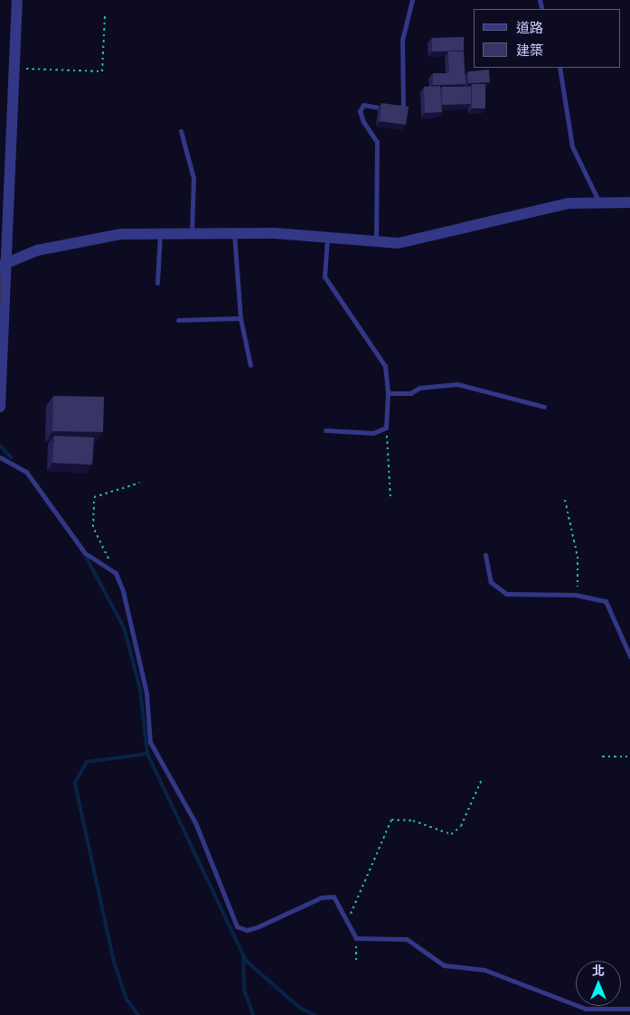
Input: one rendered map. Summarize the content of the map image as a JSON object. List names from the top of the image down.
{
  "legend": ["道路", "建築"],
  "north": "top"
}
